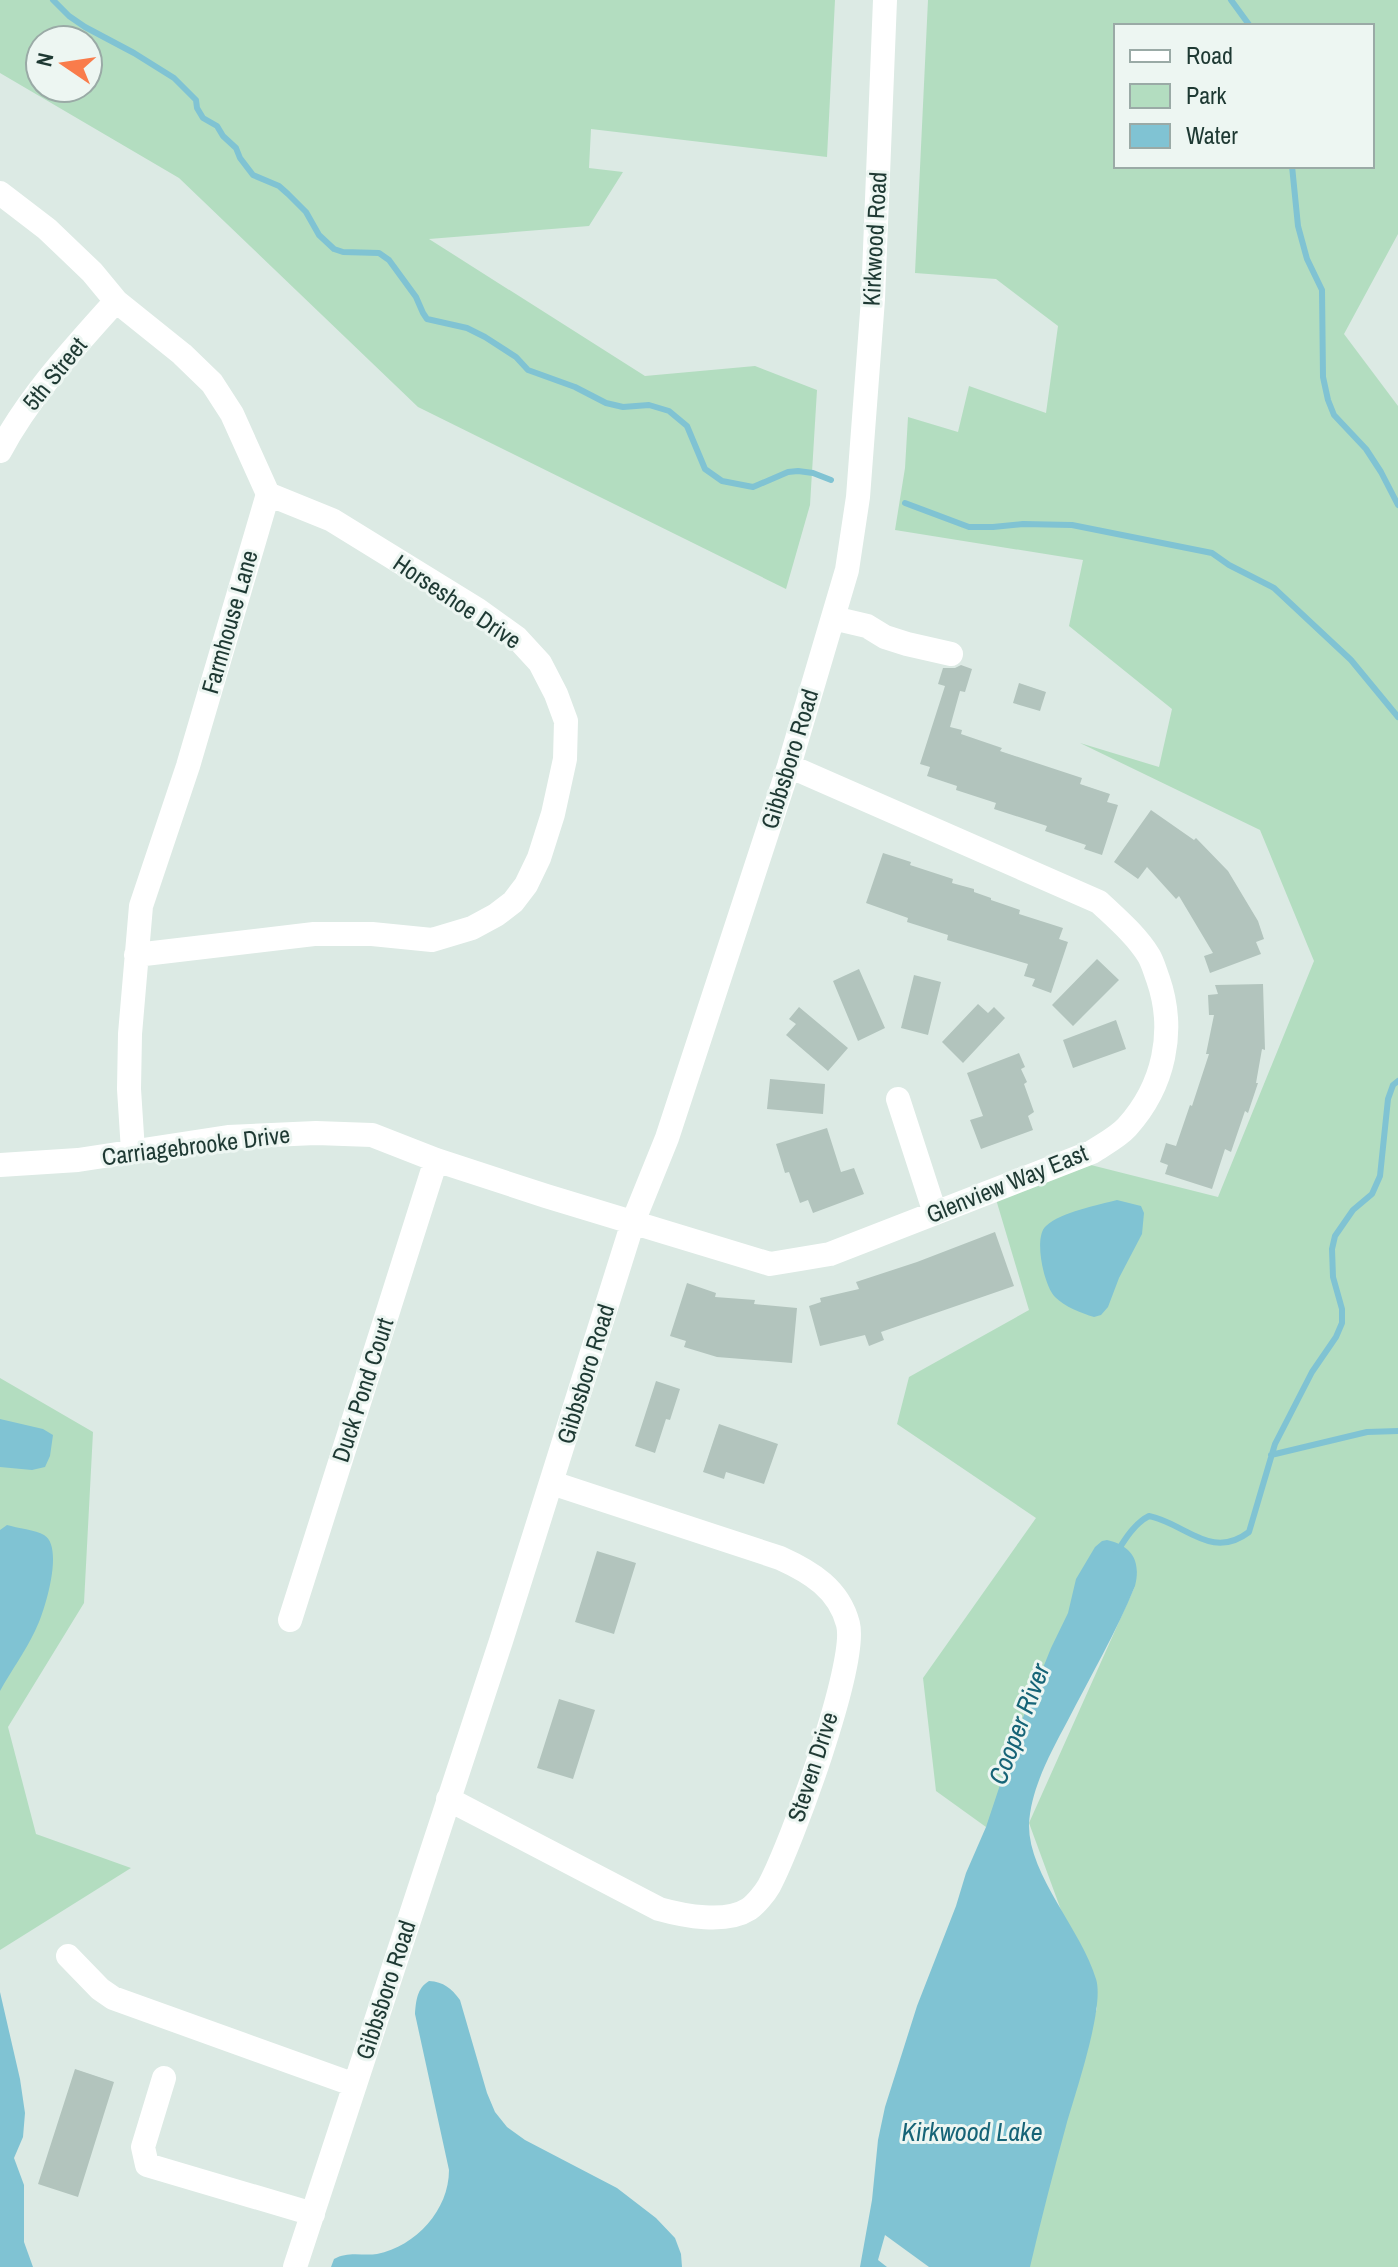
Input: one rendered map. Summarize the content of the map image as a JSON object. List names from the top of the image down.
{
  "streets": {
    "street": [
      "Kirkwood Road",
      "5th Street",
      "Horseshoe Drive",
      "Farmhouse Lane",
      "Gibbsboro Road",
      "Carriagebrooke Drive",
      "Glenview Way East",
      "Duck Pond Court",
      "Steven Drive"
    ]
  },
  "crossings": [
    ["Kirkwood Road", "Gibbsboro Road"],
    ["Horseshoe Drive", "Farmhouse Lane"],
    ["Farmhouse Lane", "Carriagebrooke Drive"],
    ["Gibbsboro Road", "Carriagebrooke Drive"],
    ["Gibbsboro Road", "Glenview Way East"],
    ["Gibbsboro Road", "Steven Drive"],
    ["Carriagebrooke Drive", "Glenview Way East"],
    ["Carriagebrooke Drive", "Duck Pond Court"]
  ],
  "water": ["Cooper River", "Kirkwood Lake"],
  "legend": ["Road", "Park", "Water"],
  "north": "left"
}
